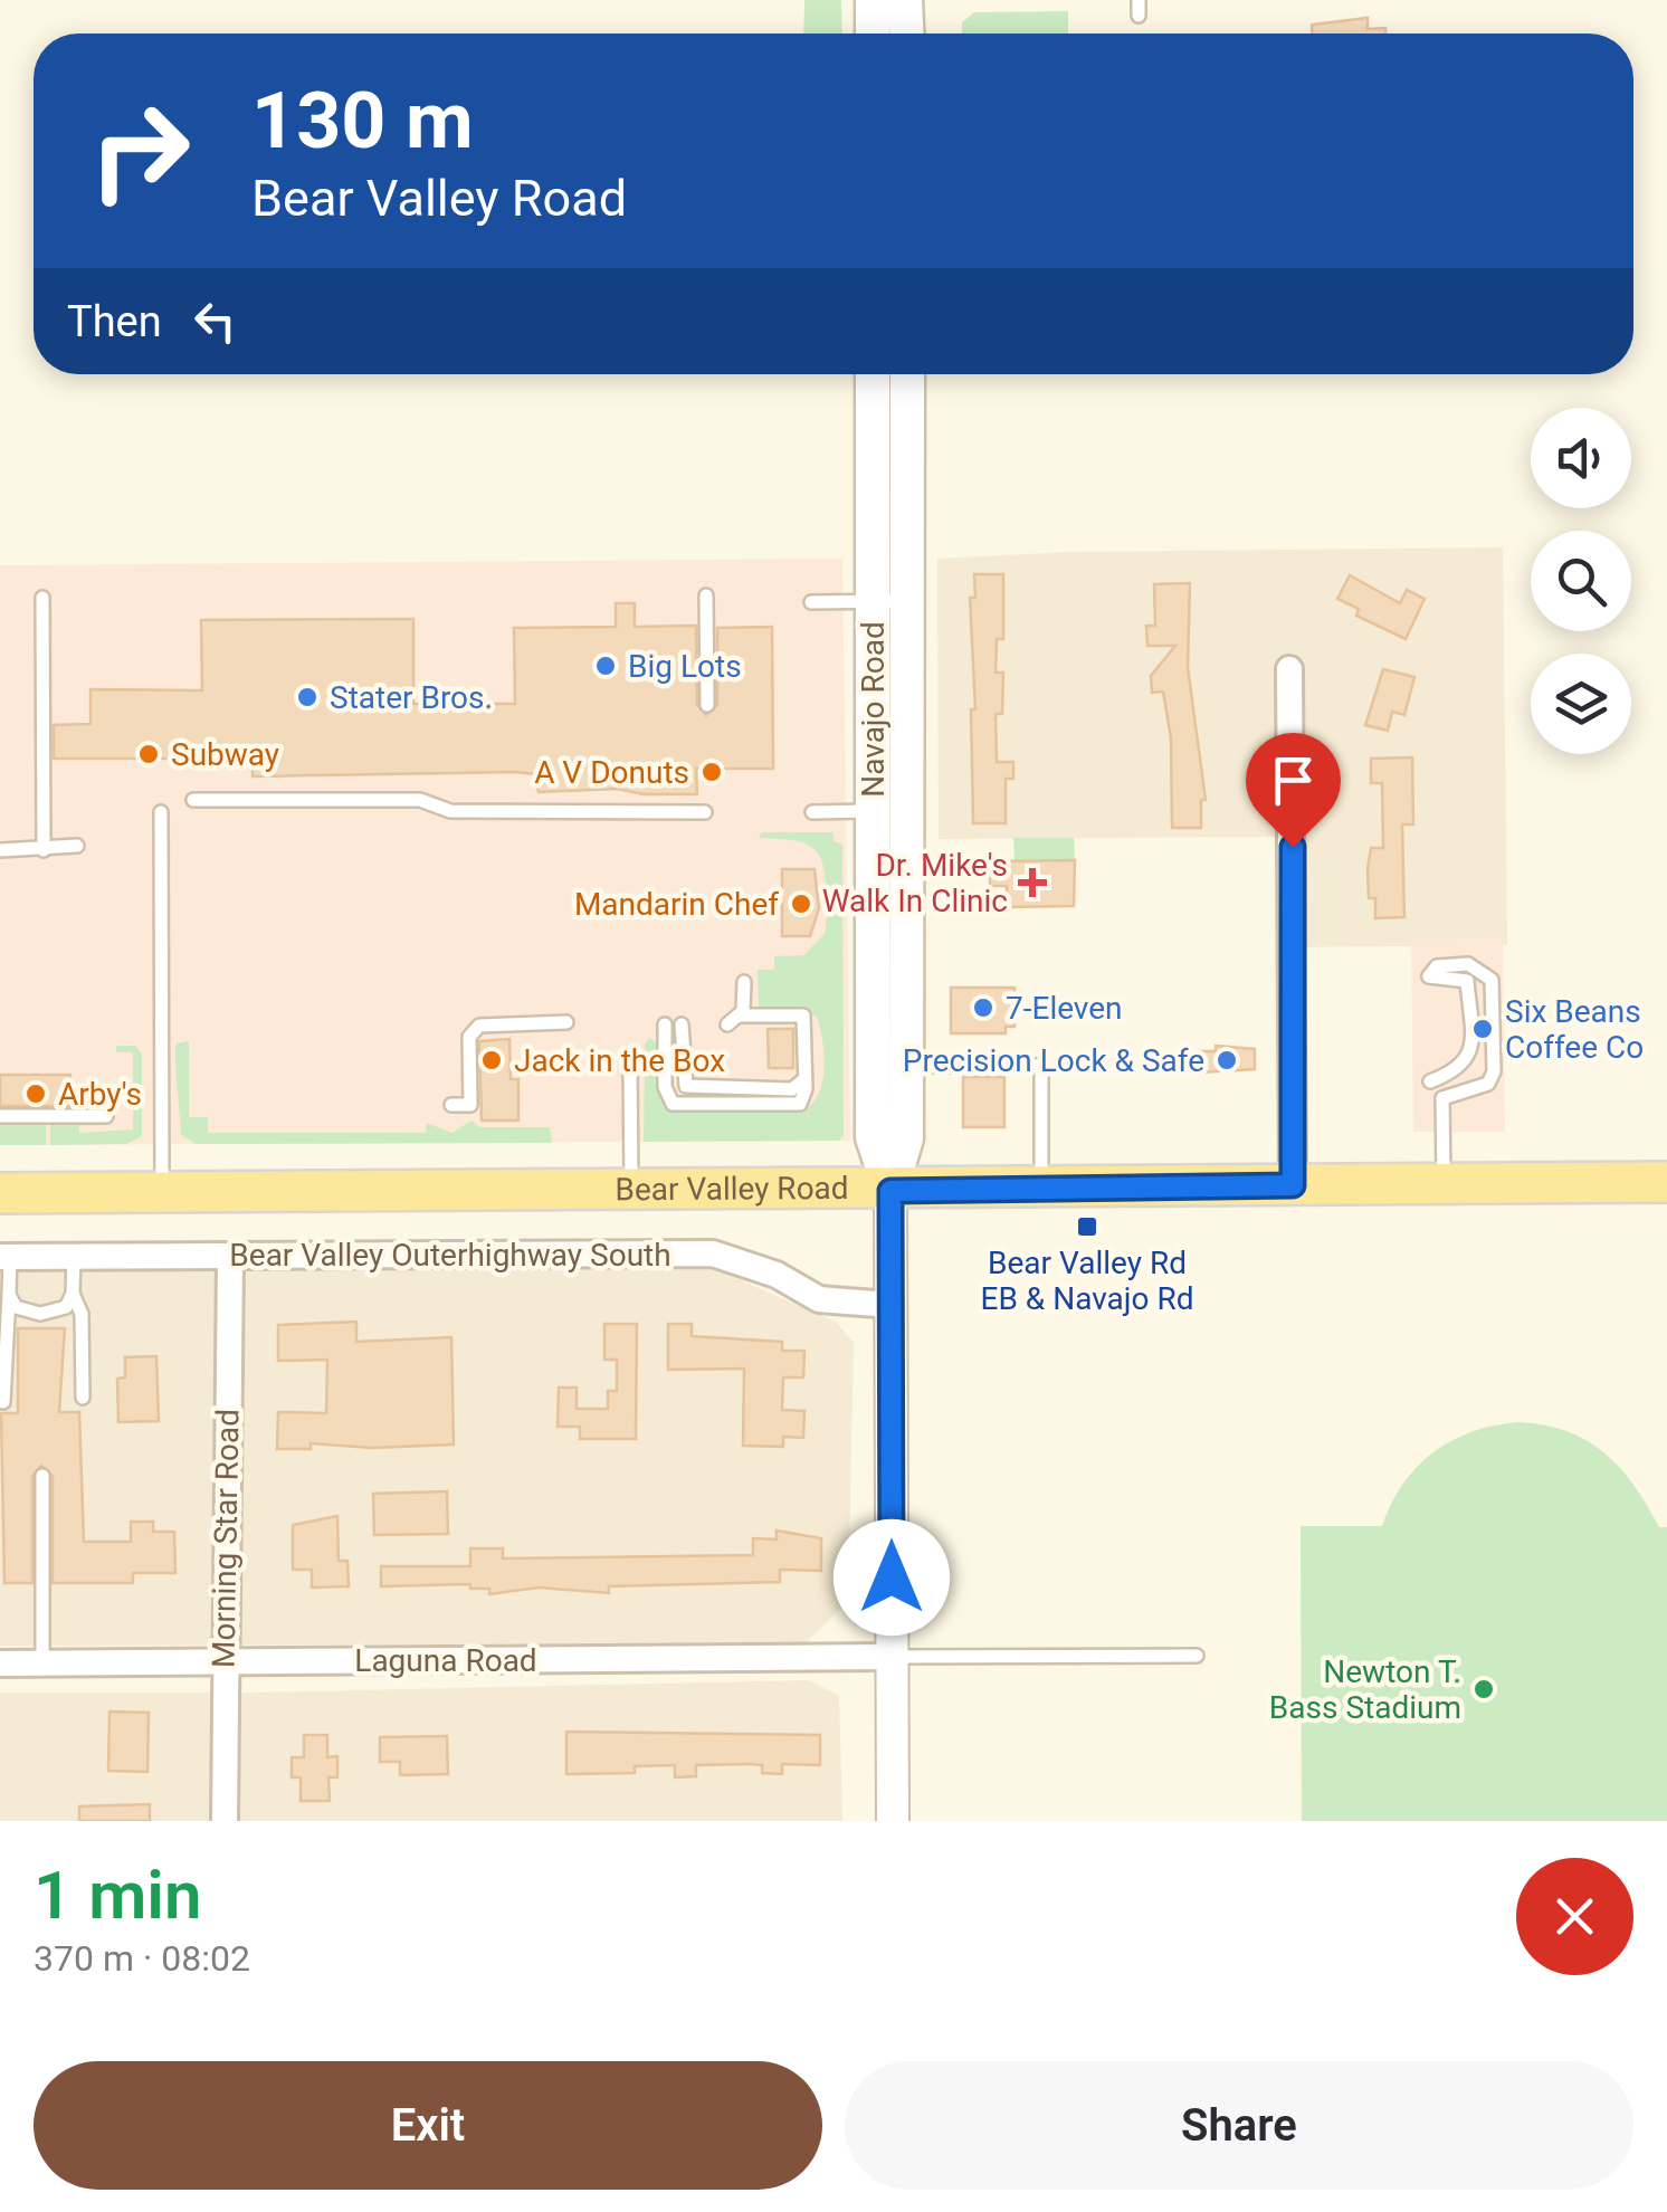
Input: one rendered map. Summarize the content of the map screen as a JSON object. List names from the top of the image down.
{
  "streets": {
    "main road": ["Navajo Road", "Bear Valley Road"],
    "street": ["Bear Valley Outerhighway South", "Morning Star Road", "Laguna Road"]
  },
  "crossings": [
    ["Navajo Road", "Bear Valley Road"],
    ["Navajo Road", "Bear Valley Outerhighway South"],
    ["Navajo Road", "Laguna Road"],
    ["Bear Valley Outerhighway South", "Morning Star Road"],
    ["Morning Star Road", "Laguna Road"]
  ],
  "places": {
    "other": [
      "Big Lots",
      "Stater Bros.",
      "Subway",
      "A V Donuts",
      "Mandarin Chef",
      "7-Eleven",
      "Six Beans Coffee Co",
      "Jack in the Box",
      "Precision Lock & Safe",
      "Arby's",
      "Newton T. Bass Stadium"
    ],
    "health": ["Dr. Mike's Walk In Clinic"],
    "transit": ["Bear Valley Rd EB & Navajo Rd"]
  },
  "page": {
    "turn": ["130 m", "Bear Valley Road"],
    "then": "Then",
    "heading": ["1 min", "370 m · 08:02"],
    "buttons": ["Exit", "Share"]
  }
}
